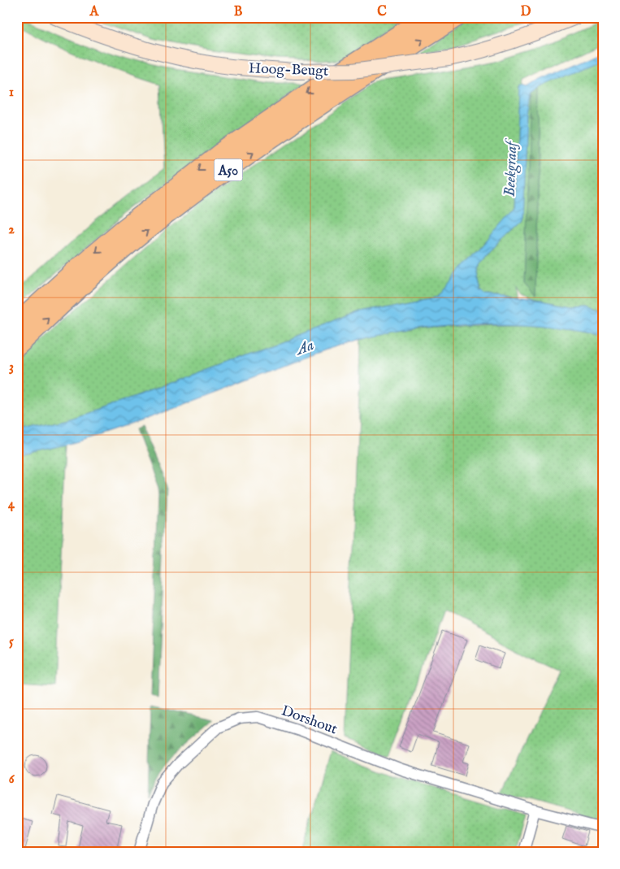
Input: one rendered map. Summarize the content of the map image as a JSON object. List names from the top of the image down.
{
  "streets": {
    "highway": ["A50"],
    "street": ["Hoog-Beugt", "Dorshout"]
  },
  "water": ["Beekgraaf", "Aa"],
  "grid": {
    "columns": [
      "A",
      "B",
      "C",
      "D"
    ],
    "rows": [
      "1",
      "2",
      "3",
      "4",
      "5",
      "6"
    ]
  }
}
